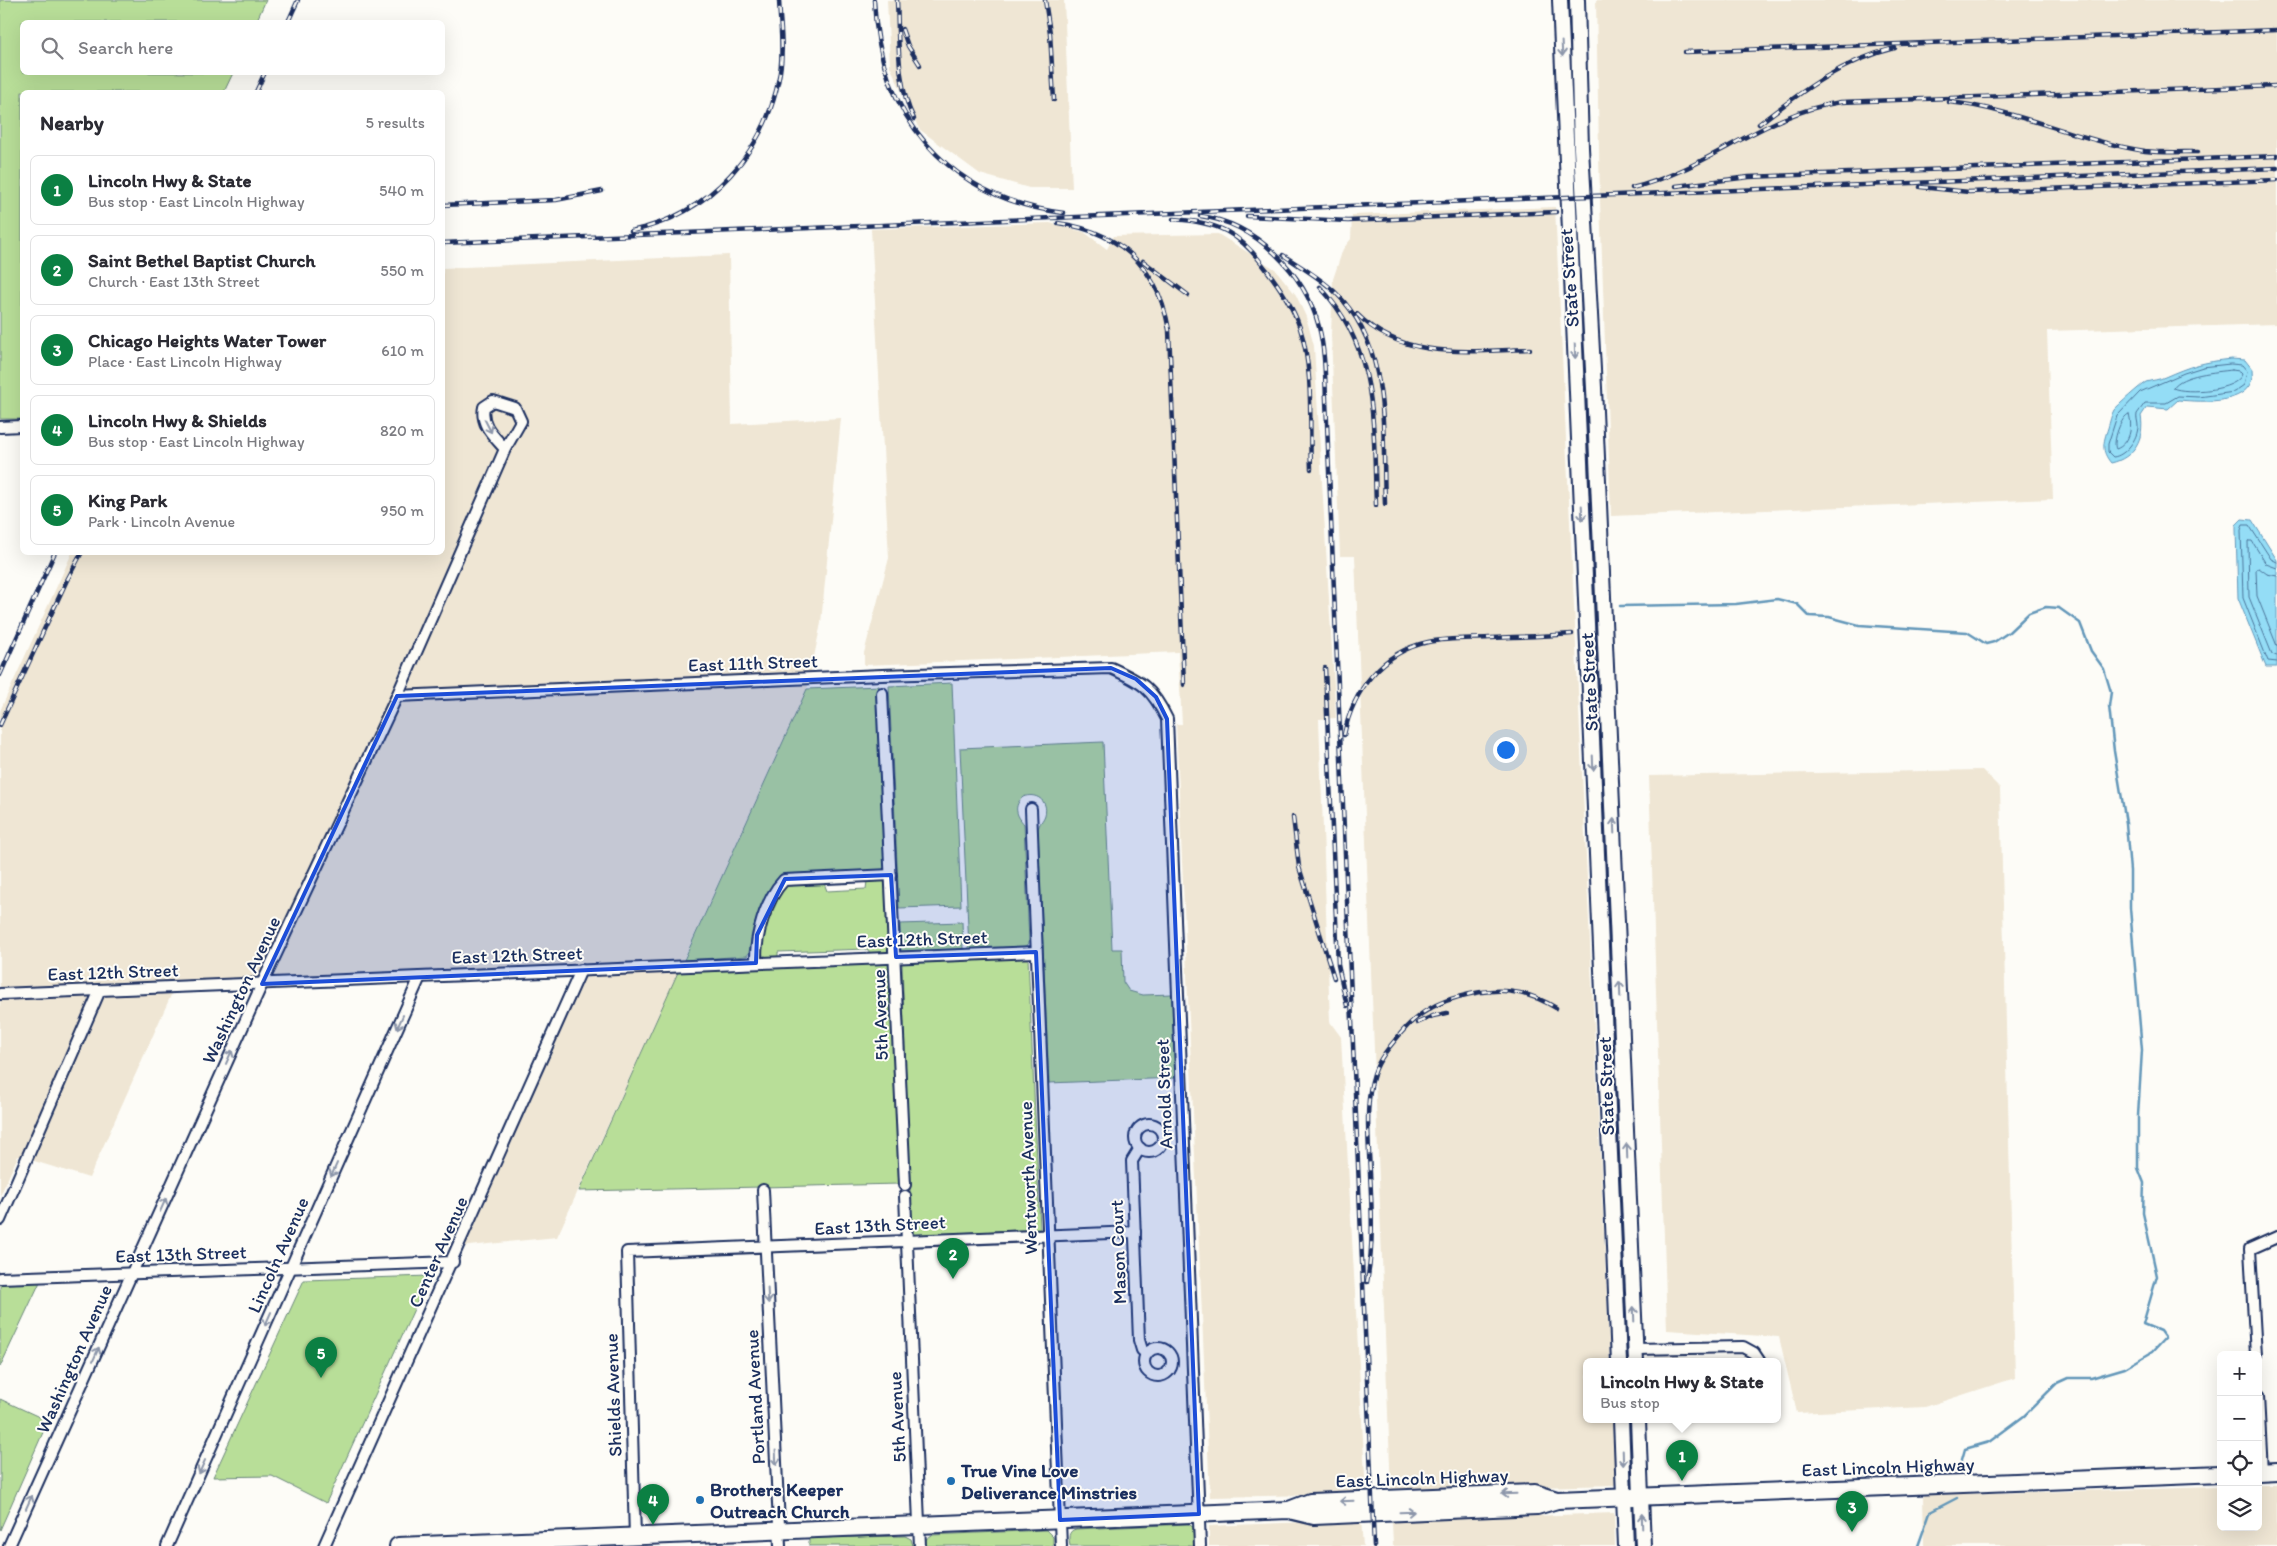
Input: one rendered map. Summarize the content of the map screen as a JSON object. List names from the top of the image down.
{
  "streets": {
    "main road": ["East Lincoln Highway"],
    "street": [
      "State Street",
      "East 11th Street",
      "East 12th Street",
      "Washington Avenue",
      "5th Avenue",
      "Arnold Street",
      "Wentworth Avenue",
      "East 13th Street",
      "Center Avenue",
      "Mason Court",
      "Lincoln Avenue",
      "Shields Avenue",
      "Portland Avenue"
    ]
  },
  "crossings": [
    ["East 11th Street", "Washington Avenue"],
    ["East 11th Street", "Arnold Street"],
    ["East 12th Street", "Washington Avenue"],
    ["East 12th Street", "5th Avenue"],
    ["East 12th Street", "Wentworth Avenue"],
    ["East 12th Street", "Center Avenue"],
    ["East 12th Street", "Lincoln Avenue"],
    ["Washington Avenue", "East 13th Street"],
    ["5th Avenue", "East 13th Street"],
    ["5th Avenue", "East Lincoln Highway"],
    ["Arnold Street", "East Lincoln Highway"],
    ["Wentworth Avenue", "East 13th Street"],
    ["Wentworth Avenue", "East Lincoln Highway"],
    ["East 13th Street", "Center Avenue"],
    ["East 13th Street", "Mason Court"],
    ["East 13th Street", "Lincoln Avenue"],
    ["East 13th Street", "Shields Avenue"],
    ["East 13th Street", "Portland Avenue"],
    ["Shields Avenue", "East Lincoln Highway"],
    ["Portland Avenue", "East Lincoln Highway"]
  ],
  "one_way": ["Washington Avenue", "Lincoln Avenue", "Portland Avenue"],
  "places": ["True Vine Love Deliverance Minstries", "Brothers Keeper Outreach Church"],
  "page": {
    "search": "Search here",
    "heading": ["Nearby", "5 results"],
    "list": [
      {
        "mark": "1",
        "name": "Lincoln Hwy & State",
        "note": "Bus stop · East Lincoln Highway",
        "value": "540 m"
      },
      {
        "mark": "2",
        "name": "Saint Bethel Baptist Church",
        "note": "Church · East 13th Street",
        "value": "550 m"
      },
      {
        "mark": "3",
        "name": "Chicago Heights Water Tower",
        "note": "Place · East Lincoln Highway",
        "value": "610 m"
      },
      {
        "mark": "4",
        "name": "Lincoln Hwy & Shields",
        "note": "Bus stop · East Lincoln Highway",
        "value": "820 m"
      },
      {
        "mark": "5",
        "name": "King Park",
        "note": "Park · Lincoln Avenue",
        "value": "950 m"
      }
    ],
    "pins": [
      "2",
      "5",
      "1",
      "4",
      "3"
    ],
    "map_buttons": ["+", "−"],
    "popup": ["Lincoln Hwy & State", "Bus stop"]
  }
}
